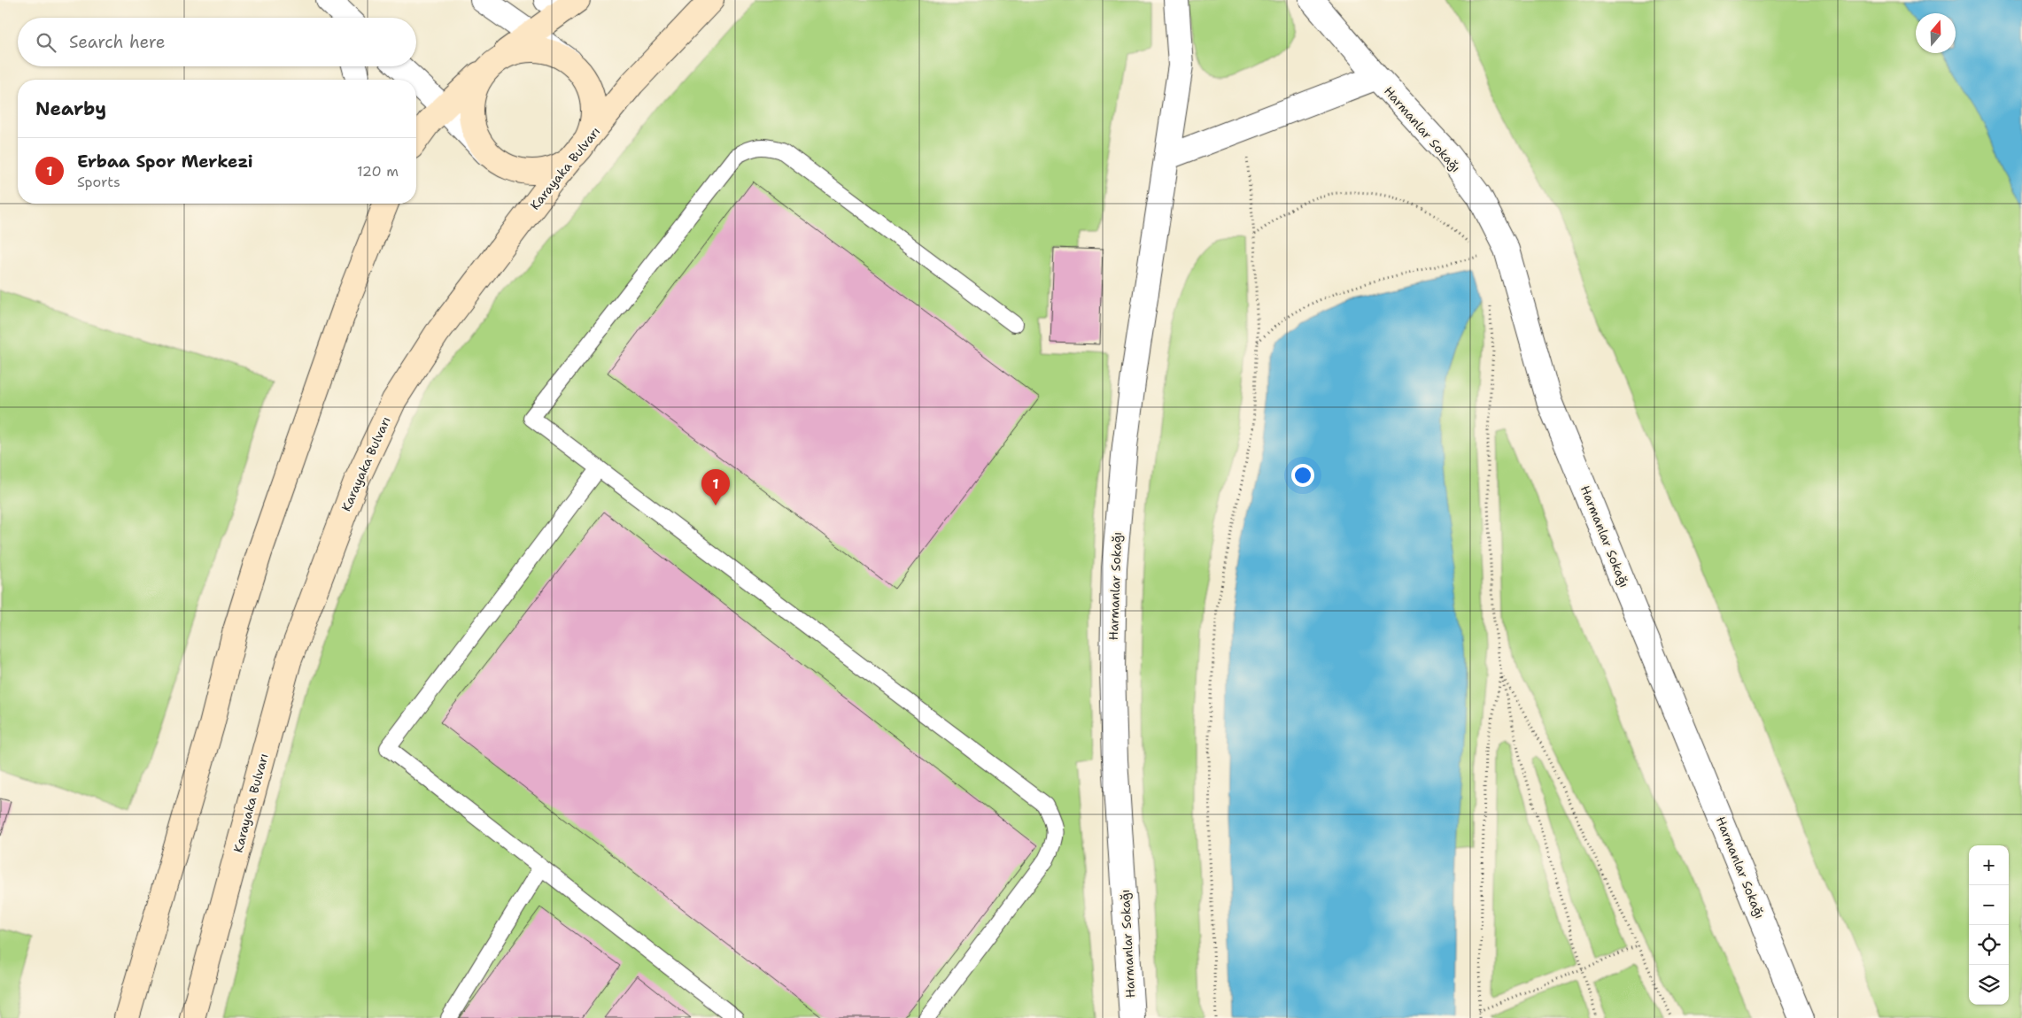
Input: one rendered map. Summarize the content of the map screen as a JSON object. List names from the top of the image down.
{
  "streets": {
    "main road": ["Karayaka Bulvarı"],
    "street": ["Harmanlar Sokağı"]
  },
  "north": "top",
  "page": {
    "search": "Search here",
    "heading": "Nearby",
    "list": [
      {
        "mark": "1",
        "name": "Erbaa Spor Merkezi",
        "note": "Sports",
        "value": "120 m"
      }
    ],
    "pins": "1",
    "map_buttons": ["+", "−"]
  }
}
